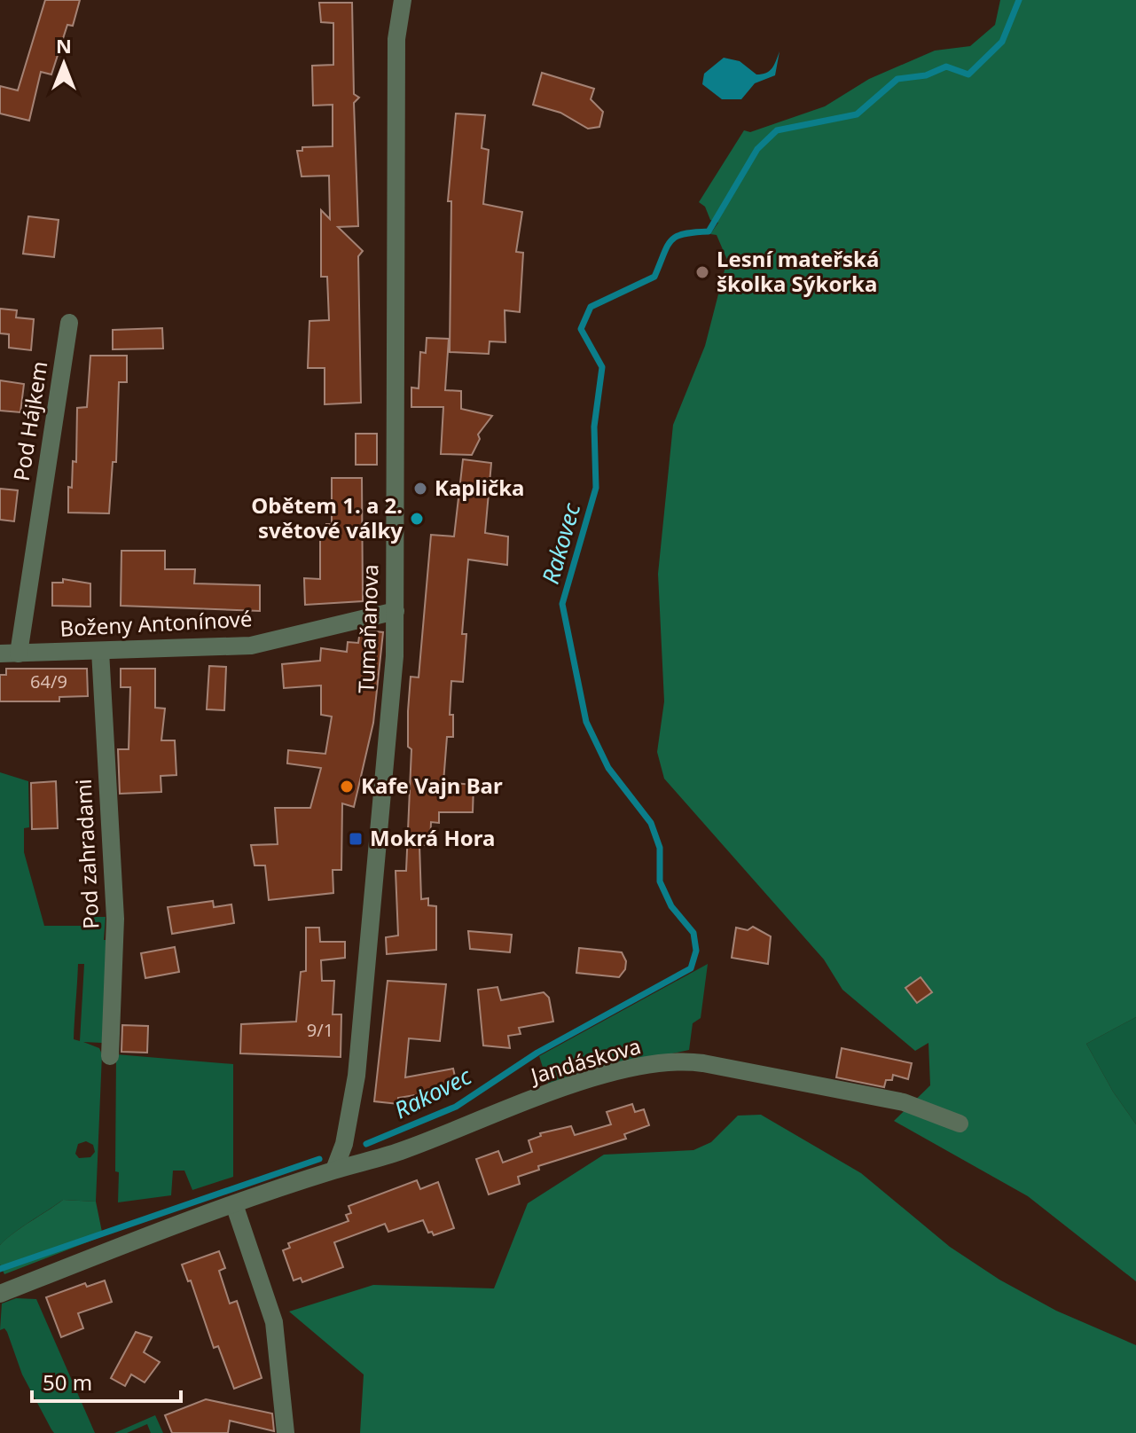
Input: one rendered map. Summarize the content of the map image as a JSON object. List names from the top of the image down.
{
  "streets": {
    "street": [
      "Pod Hájkem",
      "Boženy Antonínové",
      "Tumaňanova",
      "Pod zahradami",
      "Jandáskova"
    ]
  },
  "crossings": [
    ["Pod Hájkem", "Boženy Antonínové"],
    ["Boženy Antonínové", "Tumaňanova"],
    ["Boženy Antonínové", "Pod zahradami"],
    ["Tumaňanova", "Jandáskova"]
  ],
  "water": ["Rakovec"],
  "places": {
    "other": [
      "Lesní mateřská školka Sýkorka",
      "Kaplička",
      "Obětem 1. a 2. světové války",
      "Kafe Vajn Bar"
    ],
    "transit": ["Mokrá Hora"]
  },
  "house_numbers": ["64/9", "9/1"],
  "scale_bar": "50 m",
  "north": "top"
}
